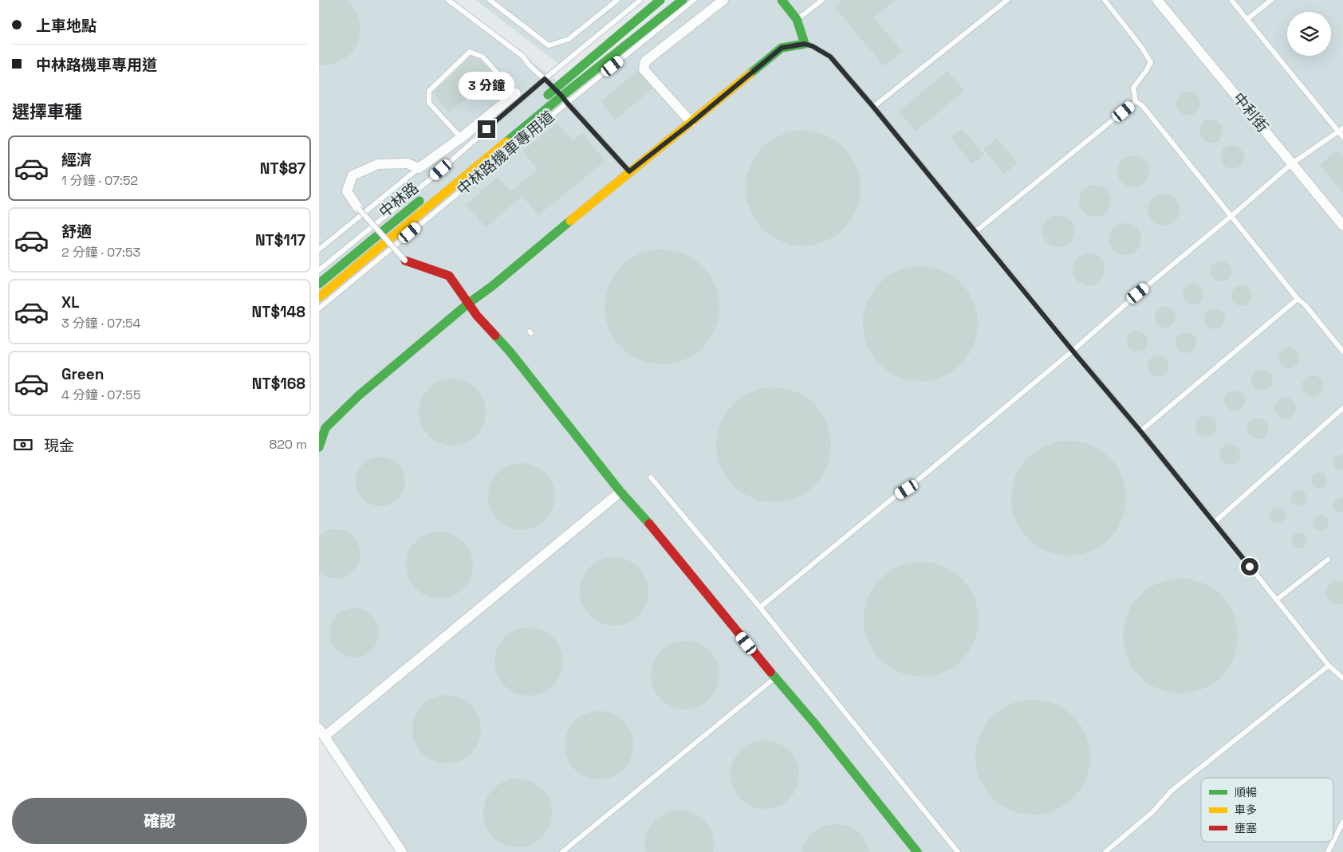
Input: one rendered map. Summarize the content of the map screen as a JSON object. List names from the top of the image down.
{
  "streets": {
    "street": ["中利街", "中林路"],
    "lane": ["中林路機車專用道"]
  },
  "legend": ["順暢", "車多", "壅塞"],
  "page": {
    "banner": ["上車地點", "中林路機車專用道"],
    "bubble": "3 分鐘",
    "heading": "選擇車種",
    "list": [
      {
        "name": "經濟",
        "note": "1 分鐘 · 07:52",
        "value": "NT$87"
      },
      {
        "name": "舒適",
        "note": "2 分鐘 · 07:53",
        "value": "NT$117"
      },
      {
        "name": "XL",
        "note": "3 分鐘 · 07:54",
        "value": "NT$148"
      },
      {
        "name": "Green",
        "note": "4 分鐘 · 07:55",
        "value": "NT$168"
      }
    ],
    "pay": ["現金", "820 m"],
    "buttons": "確認"
  }
}
